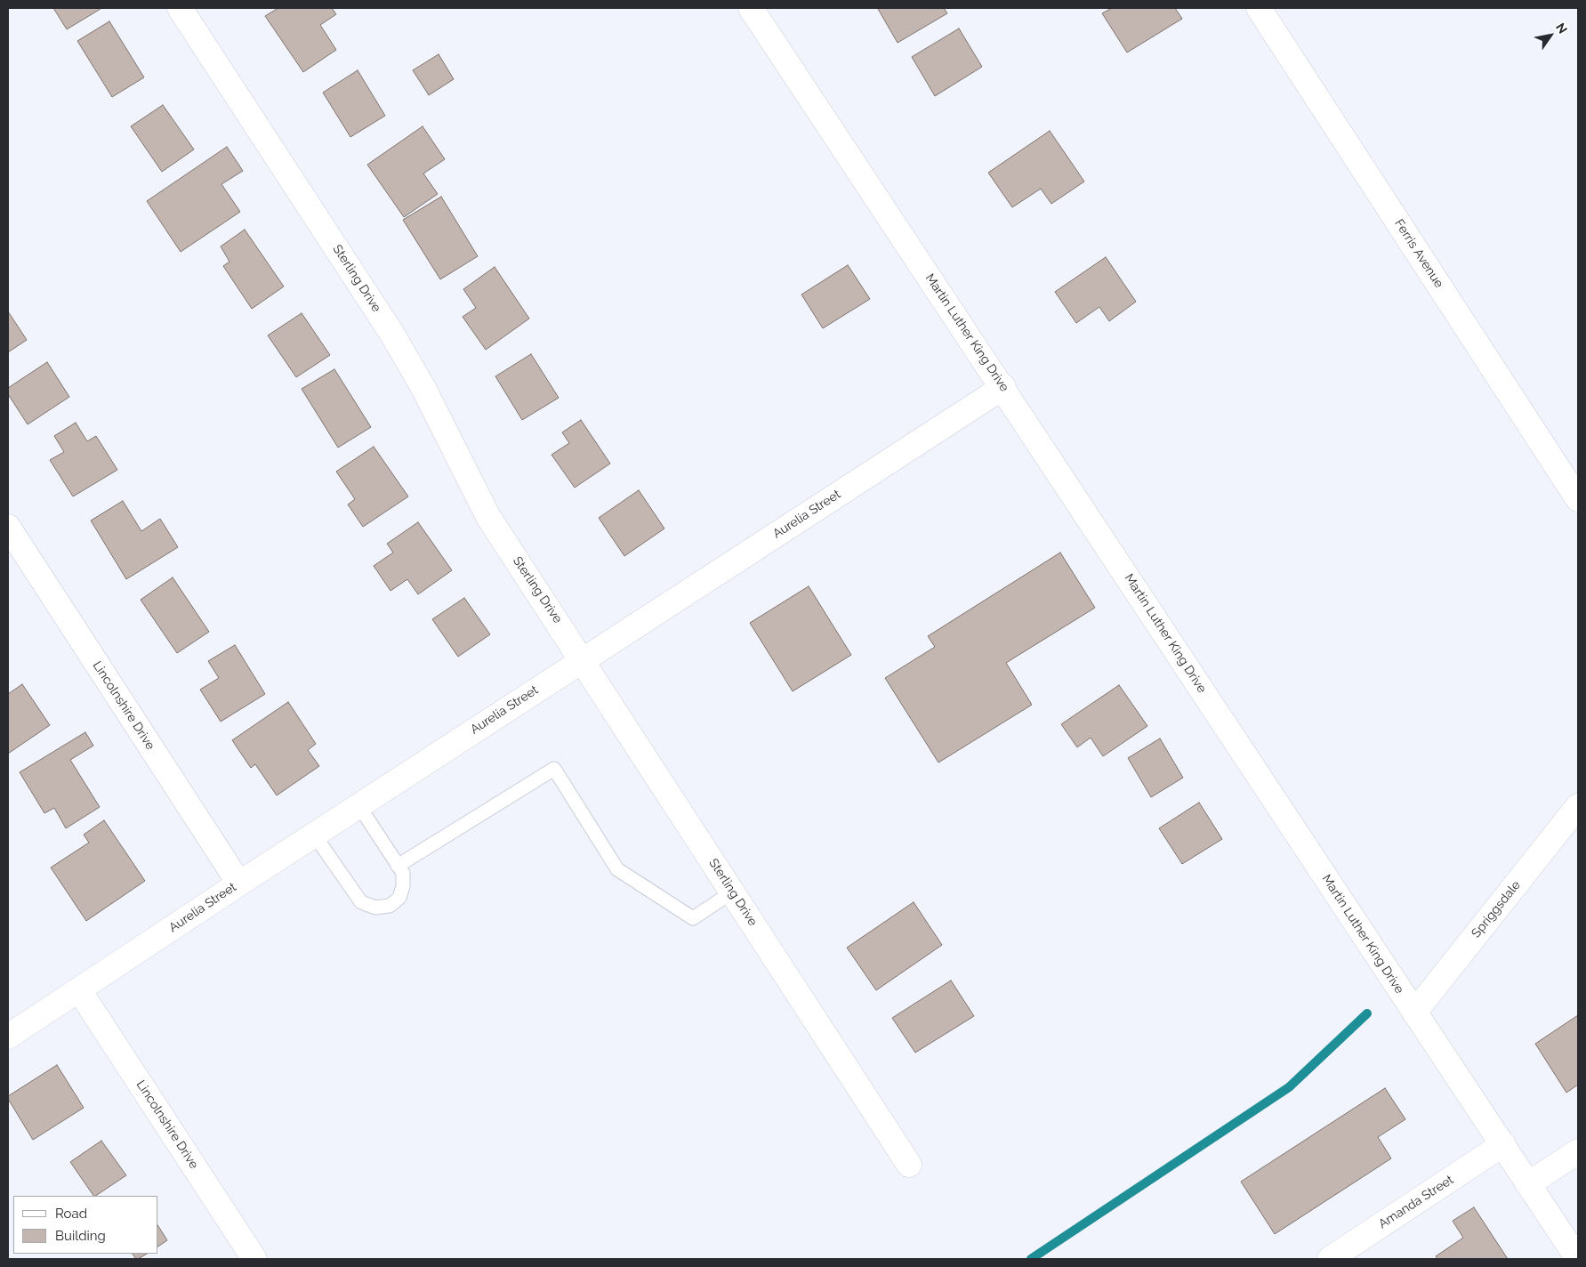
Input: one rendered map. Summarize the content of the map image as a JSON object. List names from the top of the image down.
{
  "streets": {
    "street": [
      "Ferris Avenue",
      "Sterling Drive",
      "Martin Luther King Drive",
      "Aurelia Street",
      "Lincolnshire Drive",
      "Spriggsdale",
      "Amanda Street"
    ]
  },
  "crossings": [
    ["Sterling Drive", "Aurelia Street"],
    ["Martin Luther King Drive", "Aurelia Street"],
    ["Martin Luther King Drive", "Spriggsdale"],
    ["Martin Luther King Drive", "Amanda Street"],
    ["Aurelia Street", "Lincolnshire Drive"]
  ],
  "legend": ["Road", "Building"],
  "north": "top right"
}
